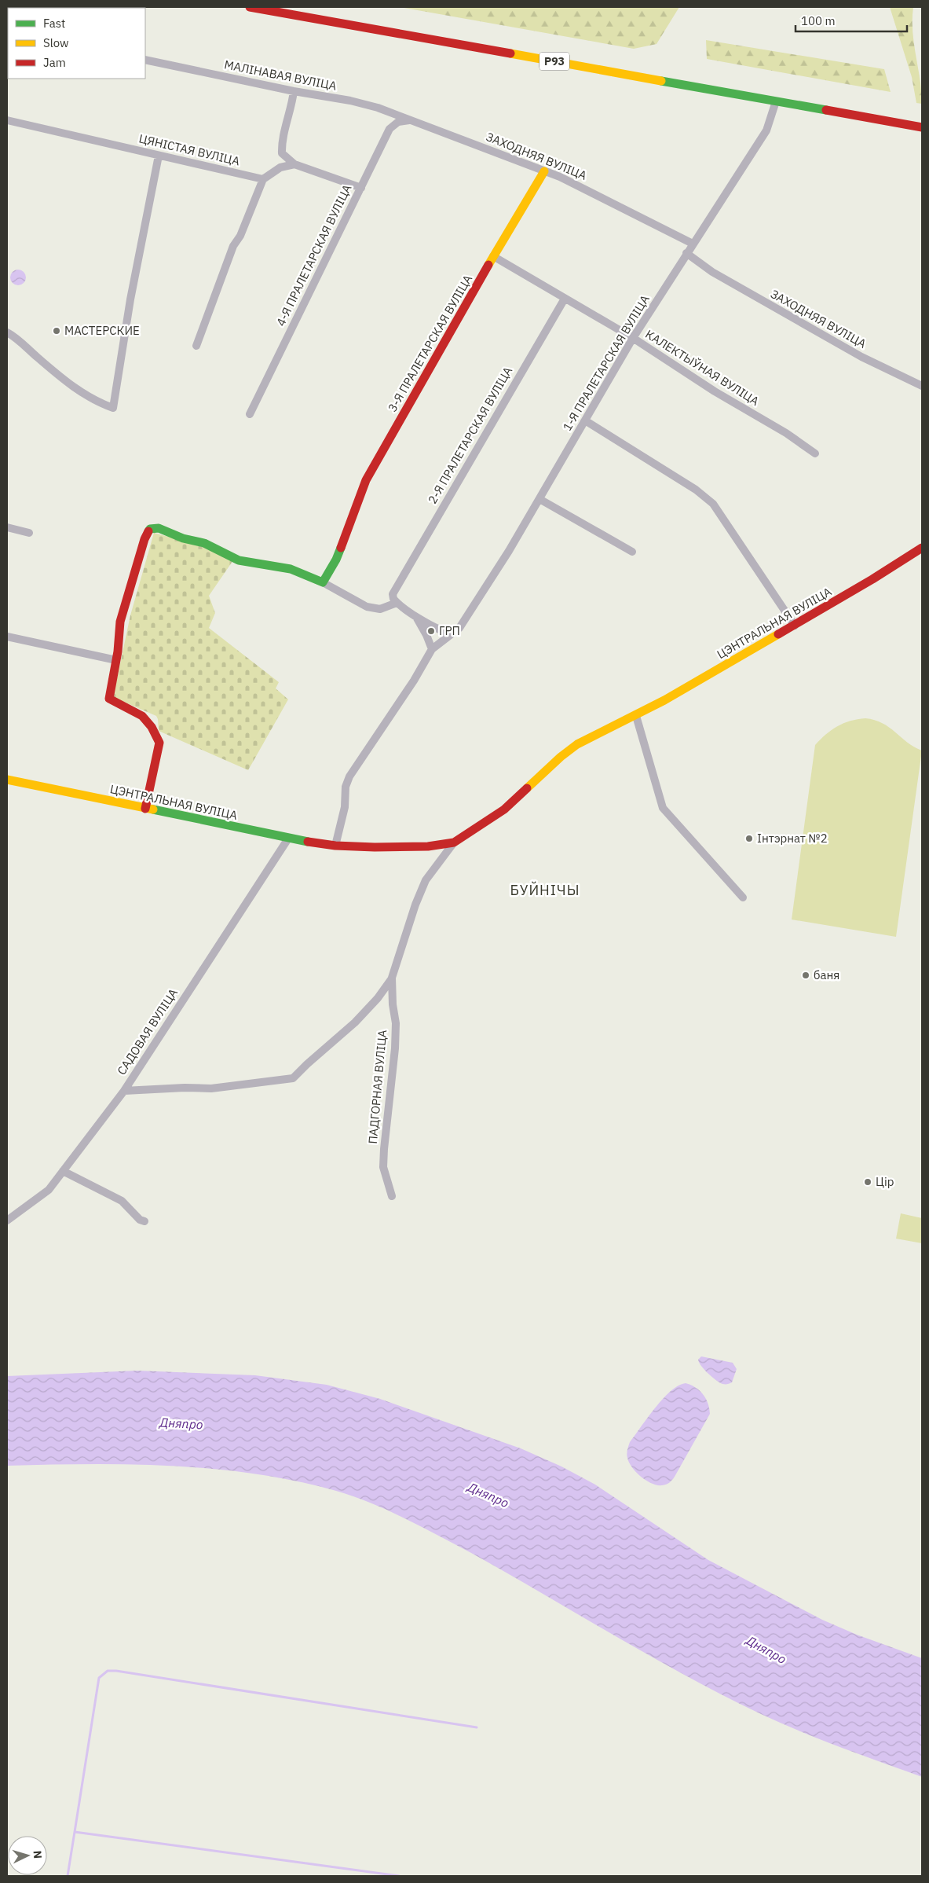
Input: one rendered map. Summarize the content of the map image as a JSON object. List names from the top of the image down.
{
  "streets": {
    "street": [
      "Р93",
      "МАЛІНАВАЯ ВУЛІЦА",
      "ЦЯНІСТАЯ ВУЛІЦА",
      "ЗАХОДНЯЯ ВУЛІЦА",
      "4-Я ПРАЛЕТАРСКАЯ ВУЛІЦА",
      "3-Я ПРАЛЕТАРСКАЯ ВУЛІЦА",
      "1-Я ПРАЛЕТАРСКАЯ ВУЛІЦА",
      "КАЛЕКТЫЎНАЯ ВУЛІЦА",
      "2-Я ПРАЛЕТАРСКАЯ ВУЛІЦА",
      "ЦЭНТРАЛЬНАЯ ВУЛІЦА",
      "САДОВАЯ ВУЛІЦА",
      "ПАДГОРНАЯ ВУЛІЦА"
    ]
  },
  "crossings": [
    ["Р93", "1-Я ПРАЛЕТАРСКАЯ ВУЛІЦА"],
    ["МАЛІНАВАЯ ВУЛІЦА", "ЗАХОДНЯЯ ВУЛІЦА"],
    ["МАЛІНАВАЯ ВУЛІЦА", "4-Я ПРАЛЕТАРСКАЯ ВУЛІЦА"],
    ["ЗАХОДНЯЯ ВУЛІЦА", "4-Я ПРАЛЕТАРСКАЯ ВУЛІЦА"],
    ["ЗАХОДНЯЯ ВУЛІЦА", "3-Я ПРАЛЕТАРСКАЯ ВУЛІЦА"],
    ["ЗАХОДНЯЯ ВУЛІЦА", "1-Я ПРАЛЕТАРСКАЯ ВУЛІЦА"],
    ["3-Я ПРАЛЕТАРСКАЯ ВУЛІЦА", "КАЛЕКТЫЎНАЯ ВУЛІЦА"],
    ["1-Я ПРАЛЕТАРСКАЯ ВУЛІЦА", "КАЛЕКТЫЎНАЯ ВУЛІЦА"],
    ["КАЛЕКТЫЎНАЯ ВУЛІЦА", "2-Я ПРАЛЕТАРСКАЯ ВУЛІЦА"],
    ["ЦЭНТРАЛЬНАЯ ВУЛІЦА", "САДОВАЯ ВУЛІЦА"],
    ["ЦЭНТРАЛЬНАЯ ВУЛІЦА", "ПАДГОРНАЯ ВУЛІЦА"],
    ["САДОВАЯ ВУЛІЦА", "ПАДГОРНАЯ ВУЛІЦА"]
  ],
  "districts": ["БУЙНІЧЫ"],
  "water": ["Дняпро"],
  "places": [
    "МАСТЕРСКИЕ",
    "ГРП",
    "Інтэрнат №2",
    "баня",
    "Цір"
  ],
  "legend": ["Fast", "Slow", "Jam"],
  "scale_bar": "100 m",
  "north": "right"
}
